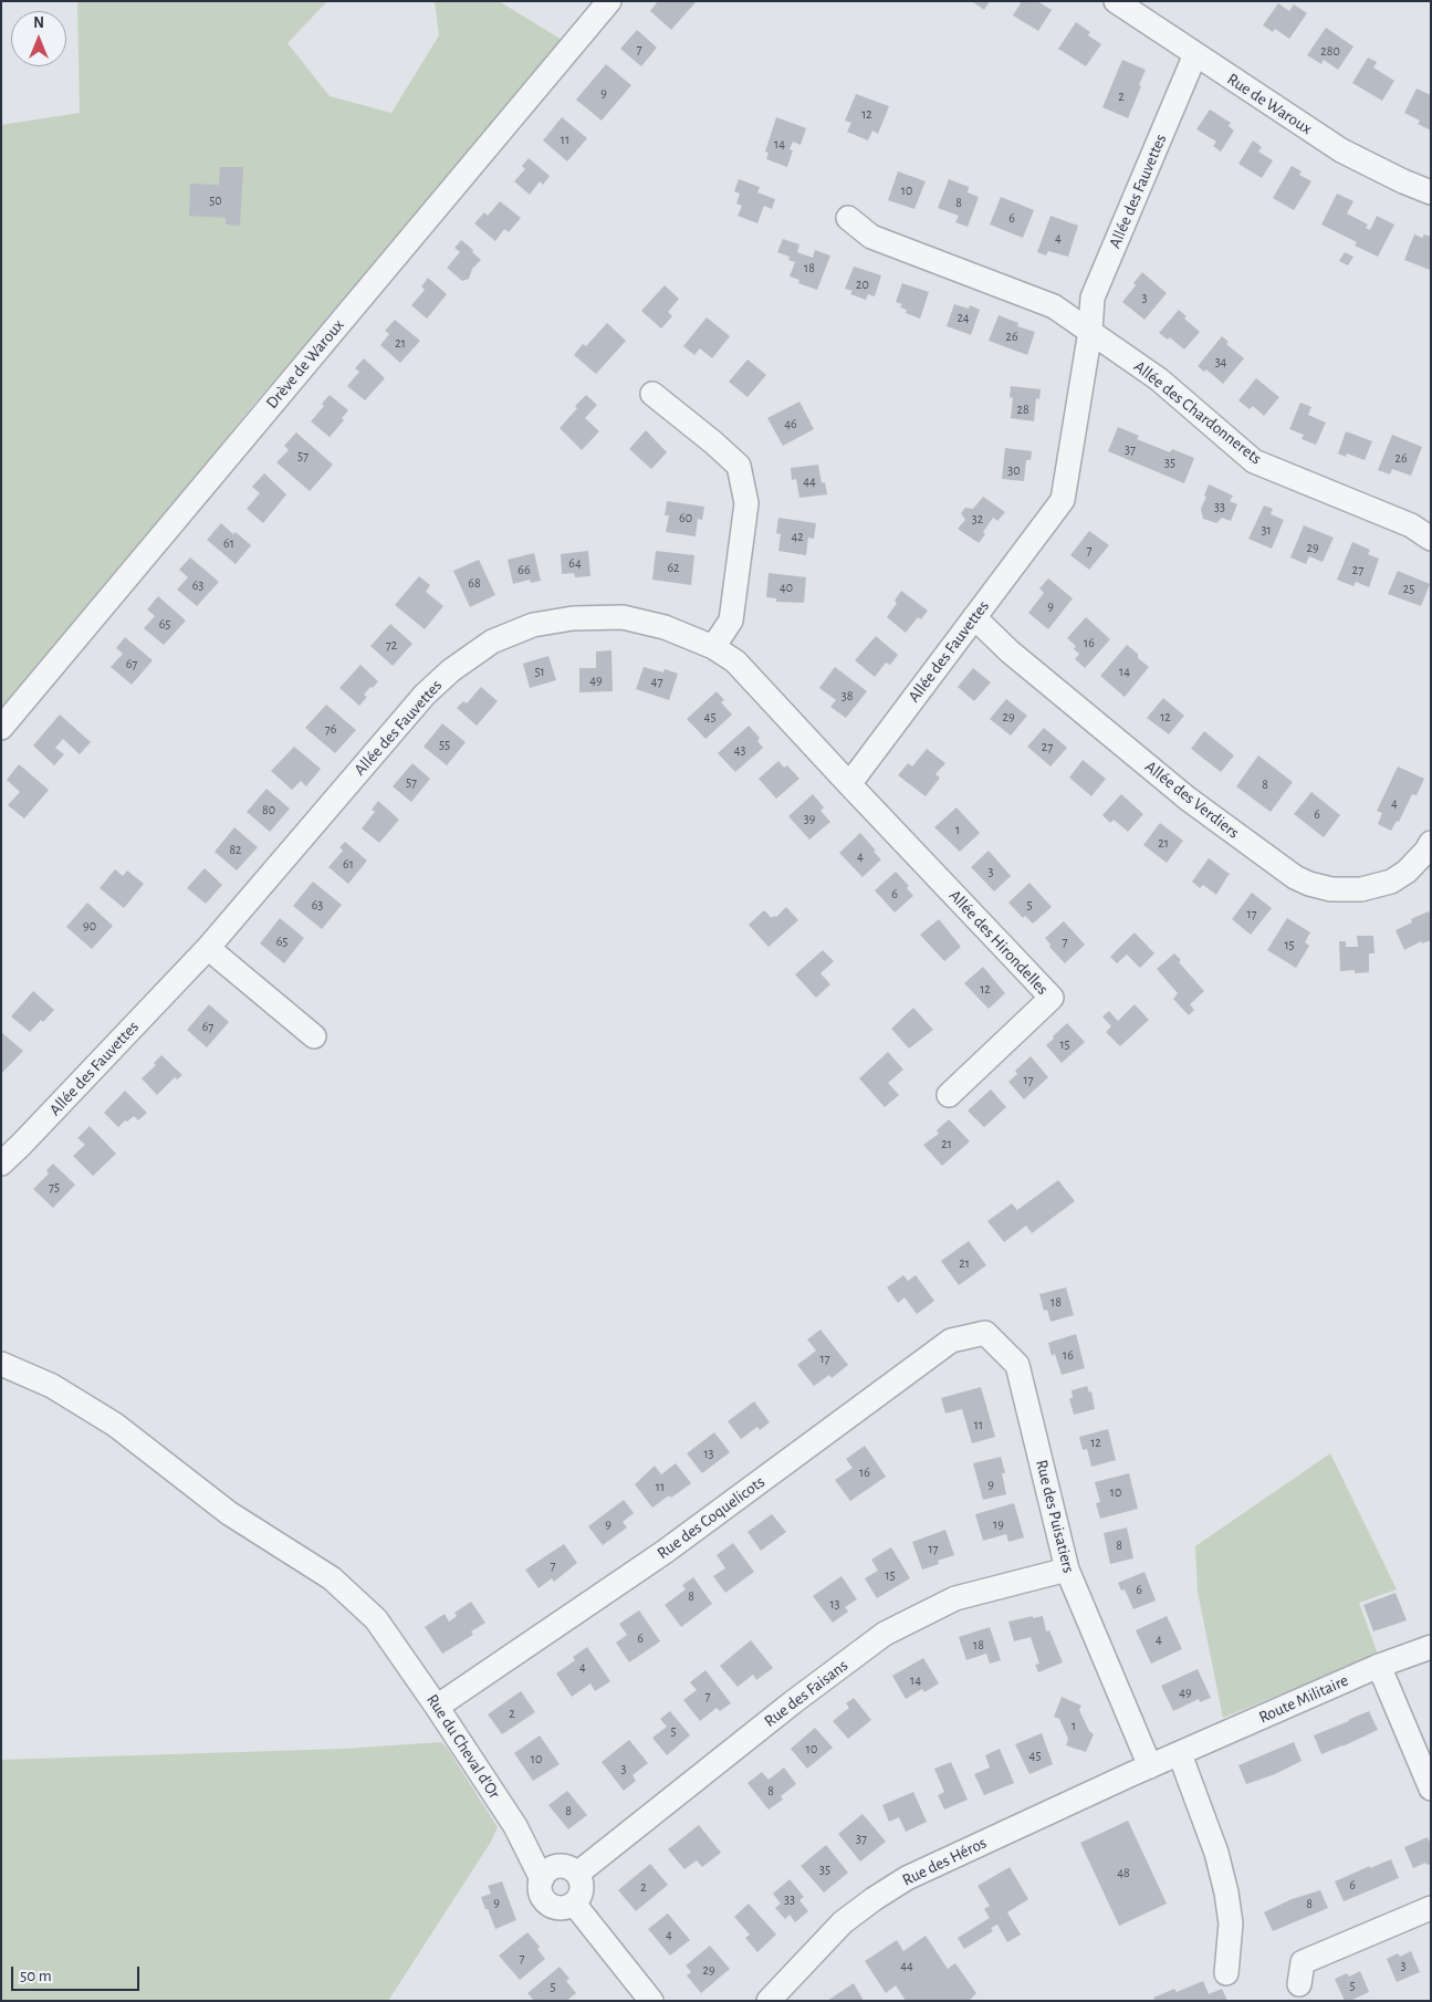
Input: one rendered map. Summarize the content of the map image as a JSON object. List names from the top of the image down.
{
  "streets": {
    "street": [
      "Rue de Waroux",
      "Allée des Fauvettes",
      "Drève de Waroux",
      "Allée des Chardonnerets",
      "Allée des Verdiers",
      "Allée des Hirondelles",
      "Rue des Puisatiers",
      "Rue des Coquelicots",
      "Rue des Faisans",
      "Route Militaire",
      "Rue du Cheval d'Or",
      "Rue des Héros"
    ]
  },
  "crossings": [
    ["Rue de Waroux", "Allée des Fauvettes"],
    ["Allée des Fauvettes", "Allée des Chardonnerets"],
    ["Allée des Fauvettes", "Allée des Verdiers"],
    ["Allée des Fauvettes", "Allée des Hirondelles"],
    ["Rue des Puisatiers", "Rue des Coquelicots"],
    ["Rue des Puisatiers", "Rue des Faisans"],
    ["Rue des Puisatiers", "Route Militaire"],
    ["Rue des Puisatiers", "Rue des Héros"],
    ["Rue des Coquelicots", "Rue du Cheval d'Or"],
    ["Rue des Faisans", "Rue du Cheval d'Or"],
    ["Route Militaire", "Rue des Héros"]
  ],
  "house_numbers": [
    "7",
    "280",
    "9",
    "2",
    "12",
    "11",
    "14",
    "10",
    "50",
    "8",
    "6",
    "4",
    "18",
    "20",
    "3",
    "24",
    "26",
    "21",
    "34",
    "28",
    "46",
    "37",
    "57",
    "26",
    "35",
    "30",
    "44",
    "33",
    "60",
    "32",
    "31",
    "42",
    "61",
    "29",
    "7",
    "64",
    "62",
    "66",
    "27",
    "68",
    "63",
    "40",
    "25",
    "9",
    "65",
    "16",
    "72",
    "67",
    "51",
    "14",
    "49",
    "47",
    "38",
    "45",
    "29",
    "12",
    "76",
    "55",
    "27",
    "43",
    "57",
    "8",
    "4",
    "80",
    "6",
    "39",
    "1",
    "21",
    "82",
    "4",
    "61",
    "3",
    "6",
    "63",
    "5",
    "17",
    "90",
    "65",
    "7",
    "15",
    "12",
    "67",
    "15",
    "17",
    "21",
    "75",
    "21",
    "18",
    "16",
    "17",
    "11",
    "12",
    "13",
    "16",
    "9",
    "11",
    "10",
    "9",
    "19",
    "8",
    "17",
    "7",
    "15",
    "6",
    "8",
    "13",
    "6",
    "4",
    "18",
    "4",
    "14",
    "49",
    "7",
    "2",
    "1",
    "5",
    "10",
    "45",
    "10",
    "3",
    "8",
    "8",
    "37",
    "35",
    "48",
    "6",
    "2",
    "33",
    "9",
    "8",
    "4",
    "7",
    "44",
    "3",
    "29",
    "5",
    "5"
  ],
  "scale_bar": "50 m",
  "north": "top"
}
